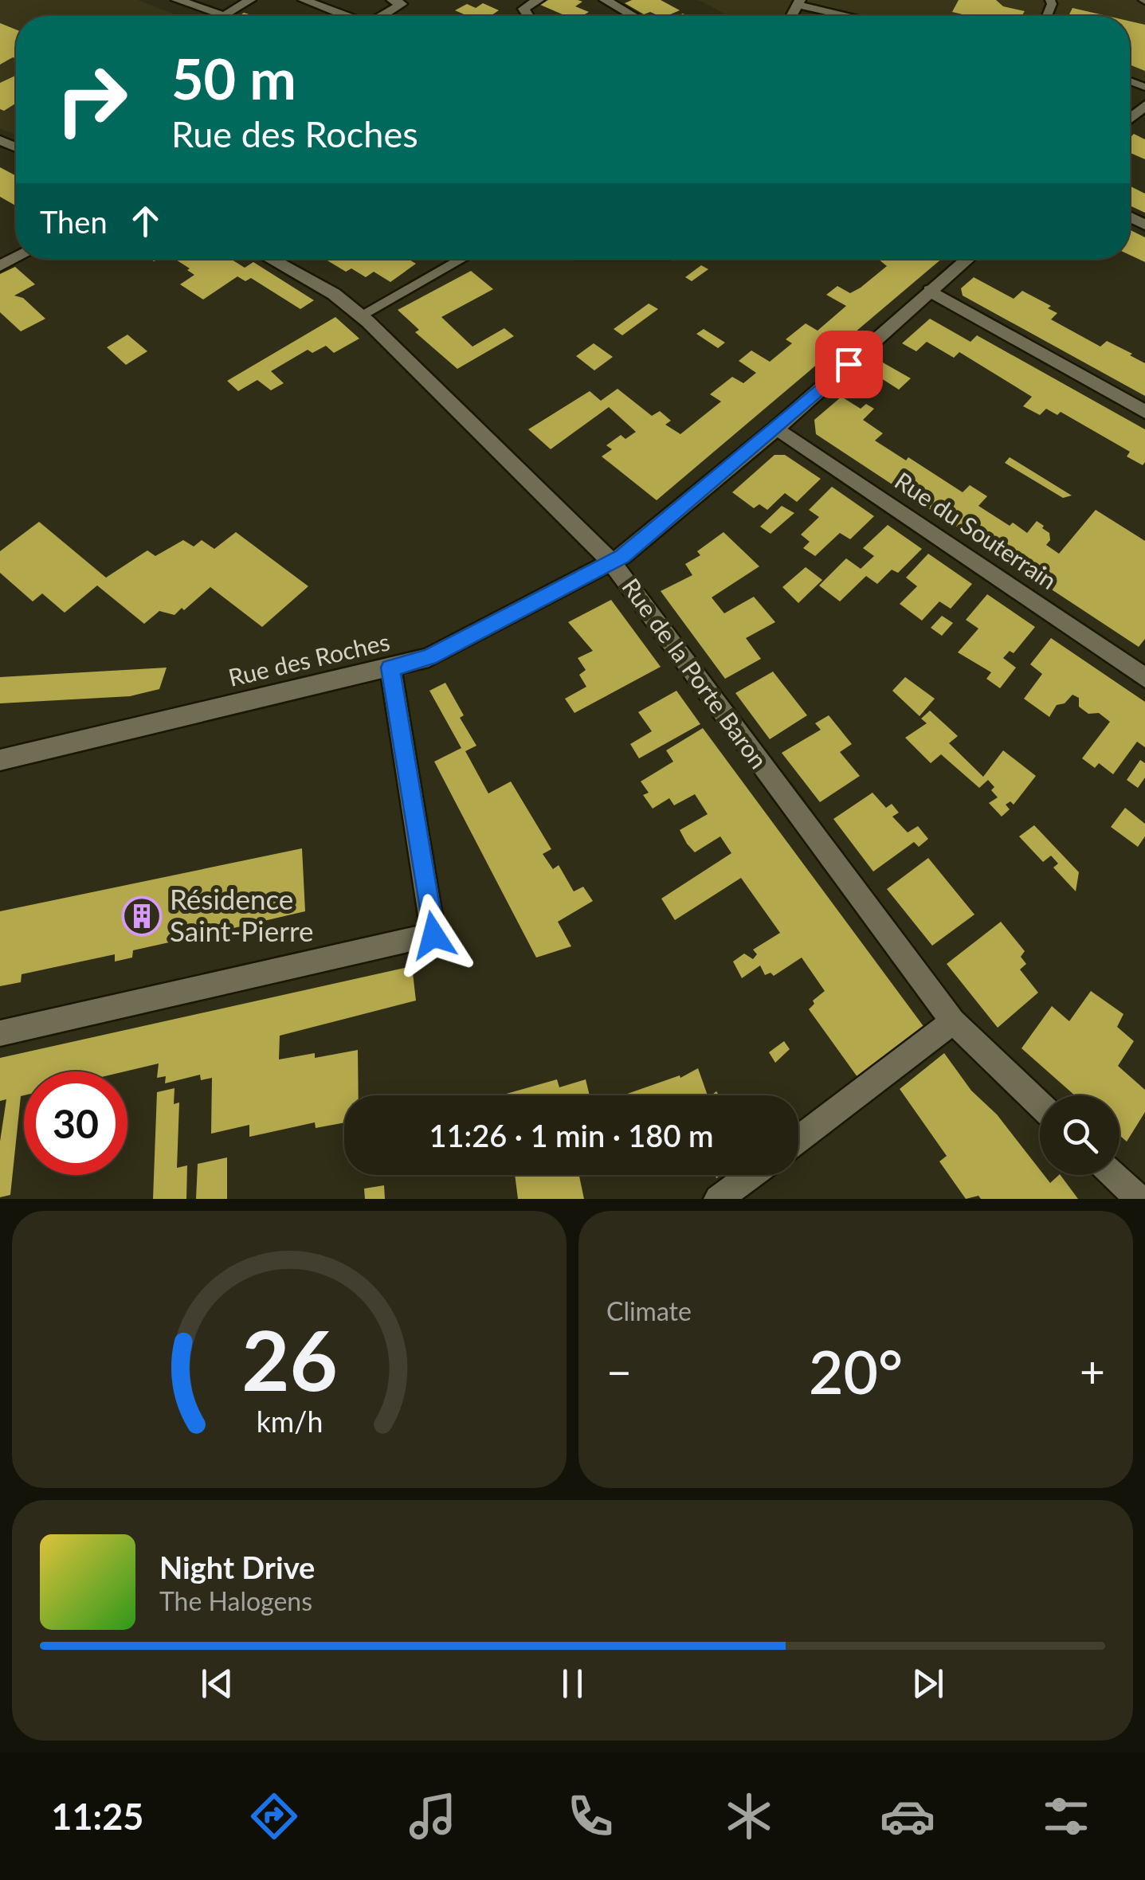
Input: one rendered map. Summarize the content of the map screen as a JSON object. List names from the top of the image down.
{
  "streets": {
    "street": ["Rue du Souterrain", "Rue des Roches", "Rue de la Porte Baron"]
  },
  "crossings": [
    ["Rue du Souterrain", "Rue des Roches"],
    ["Rue des Roches", "Rue de la Porte Baron"]
  ],
  "places": {
    "building": ["Résidence Saint-Pierre"]
  },
  "page": {
    "turn": ["50 m", "Rue des Roches"],
    "then": "Then",
    "limit": "30",
    "trip": "11:26 · 1 min · 180 m",
    "tile": "Climate",
    "heat": ["−", "20°", "+"],
    "song": ["Night Drive", "The Halogens"],
    "tabs": "11:25",
    "gauge": ["26", "km/h"]
  }
}
